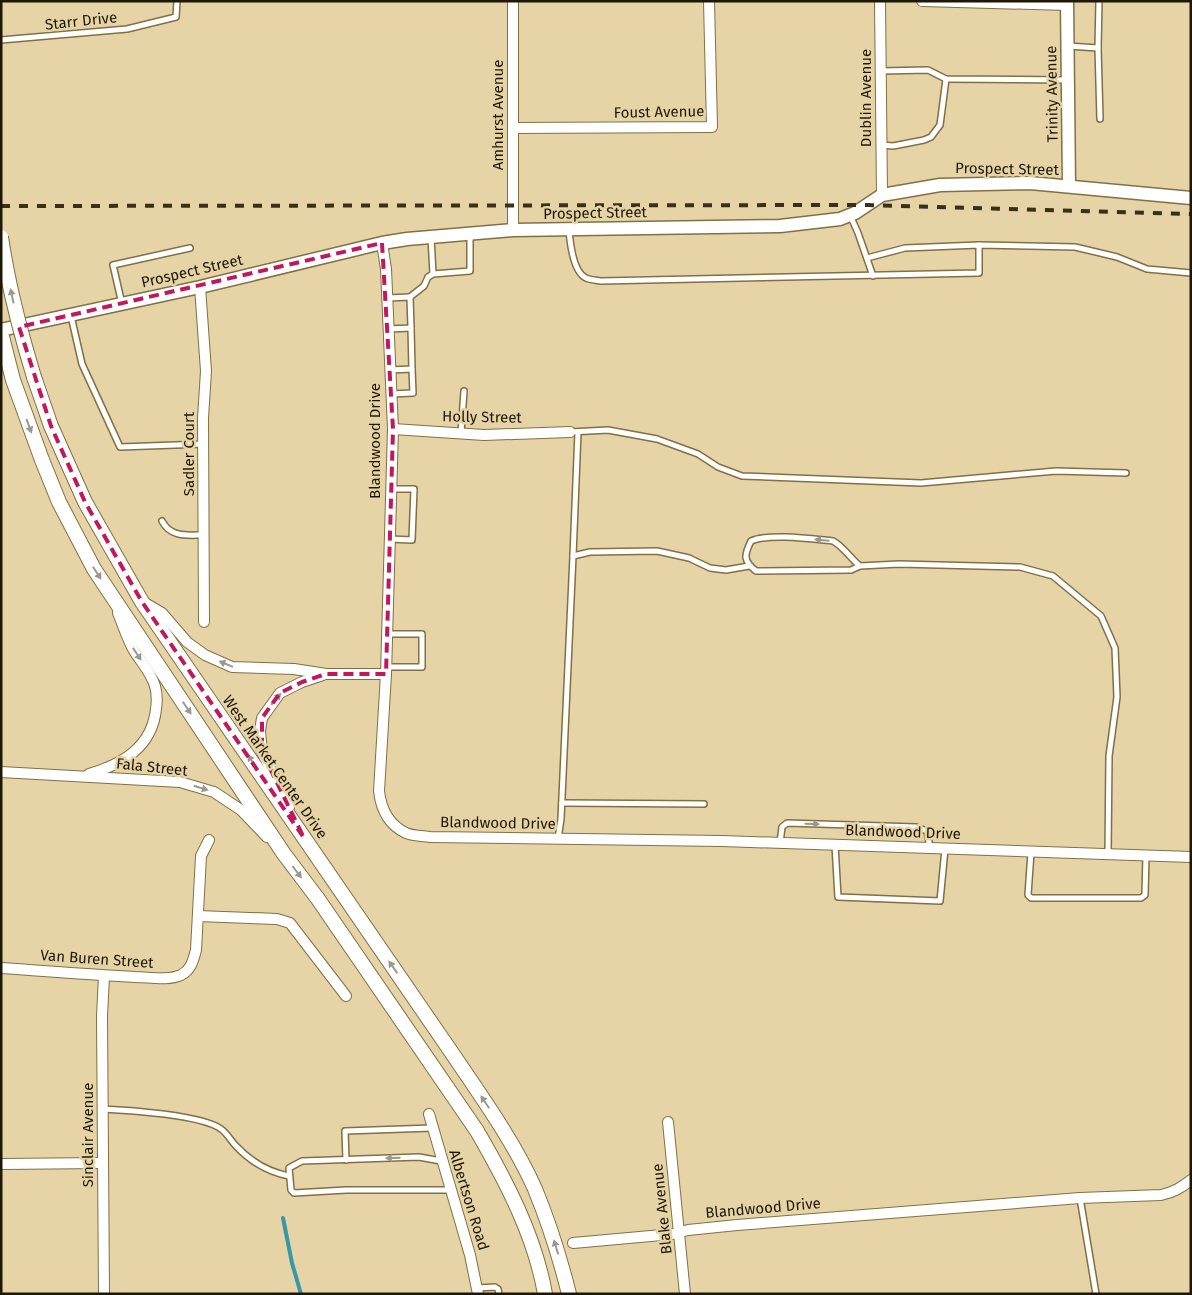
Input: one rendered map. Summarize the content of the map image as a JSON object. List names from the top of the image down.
{
  "streets": {
    "main road": ["West Market Center Drive"],
    "street": [
      "Trinity Avenue",
      "Dublin Avenue",
      "Foust Avenue",
      "Amhurst Avenue",
      "Prospect Street",
      "Holly Street",
      "Blandwood Drive",
      "Sadler Court",
      "Fala Street",
      "Van Buren Street",
      "Sinclair Avenue",
      "Albertson Road",
      "Blake Avenue"
    ],
    "lane": ["Starr Drive"]
  },
  "crossings": [
    ["Trinity Avenue", "Prospect Street"],
    ["Dublin Avenue", "Prospect Street"],
    ["Foust Avenue", "Amhurst Avenue"],
    ["Amhurst Avenue", "Prospect Street"],
    ["Prospect Street", "Blandwood Drive"],
    ["Prospect Street", "Sadler Court"],
    ["Holly Street", "Blandwood Drive"],
    ["Blandwood Drive", "Blake Avenue"],
    ["Van Buren Street", "Sinclair Avenue"]
  ]
}
